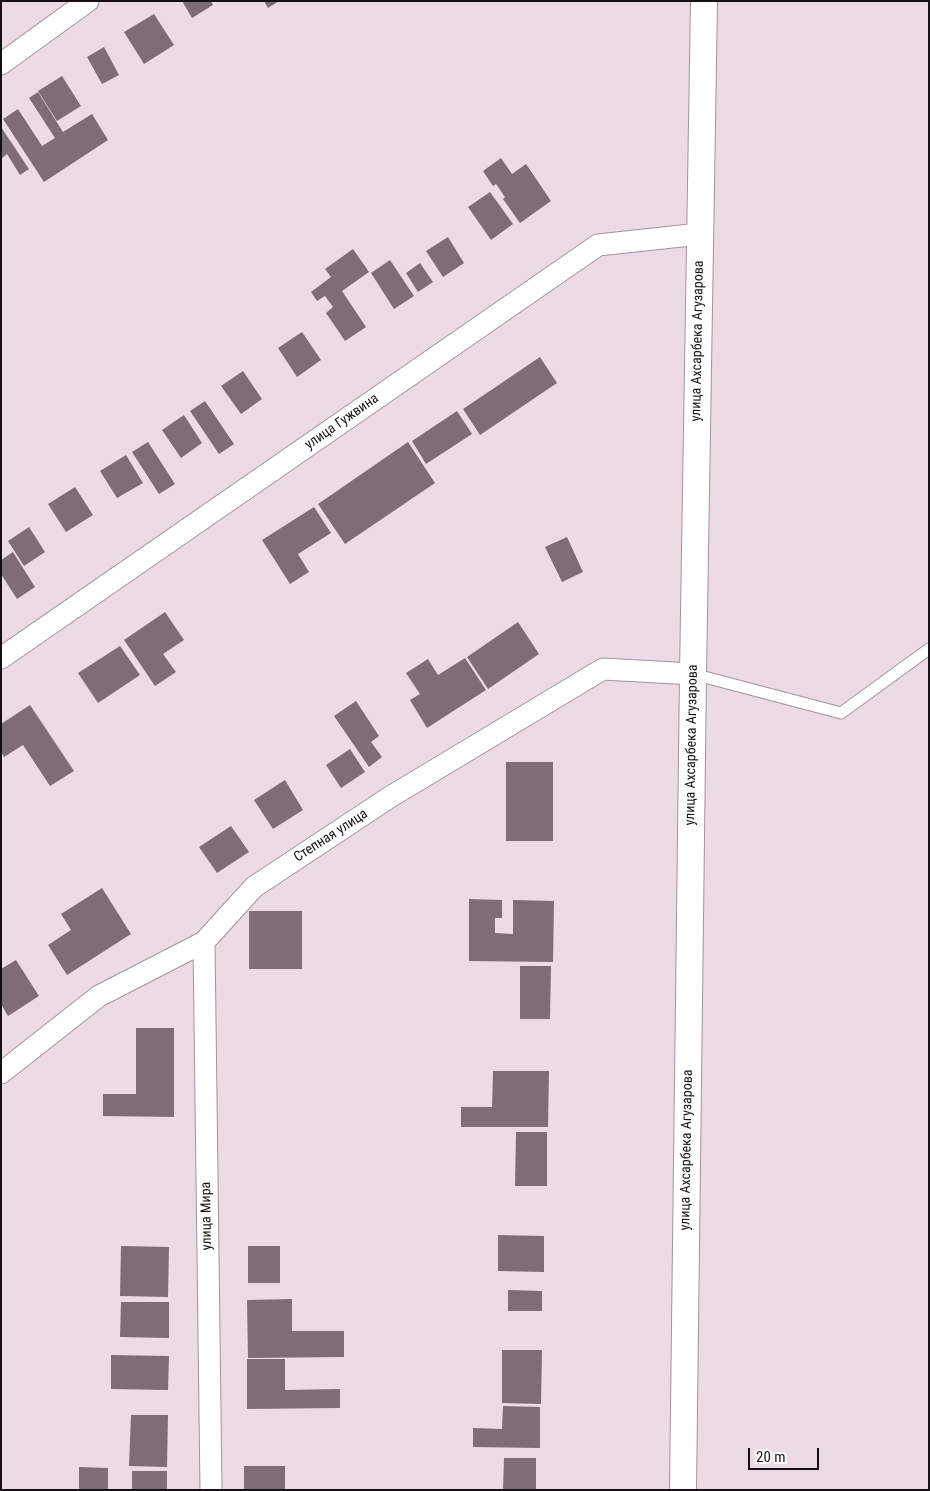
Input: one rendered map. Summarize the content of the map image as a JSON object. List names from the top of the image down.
{
  "streets": {
    "street": [
      "улица Ахсарбека Агузарова",
      "улица Гужвина",
      "Степная улица",
      "улица Мира"
    ]
  },
  "crossings": [
    ["улица Ахсарбека Агузарова", "улица Гужвина"],
    ["улица Ахсарбека Агузарова", "Степная улица"],
    ["Степная улица", "улица Мира"]
  ],
  "scale_bar": "20 m"
}
